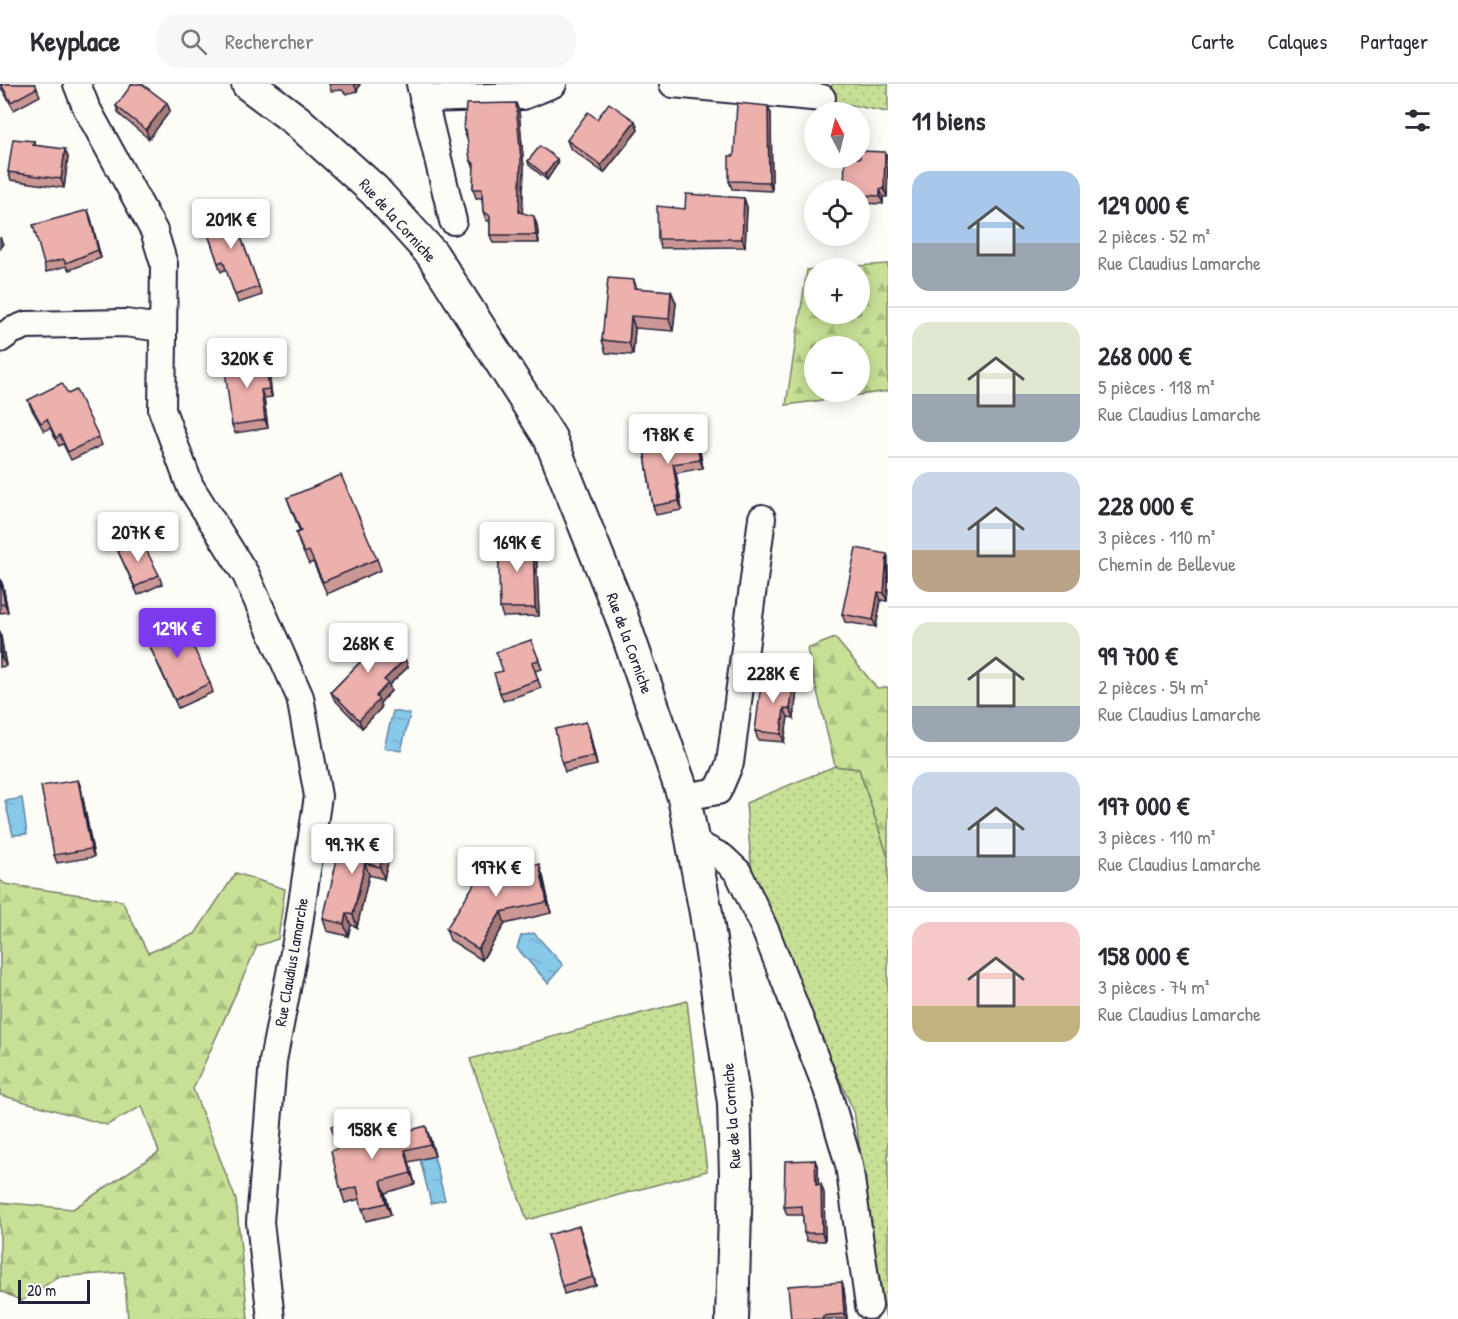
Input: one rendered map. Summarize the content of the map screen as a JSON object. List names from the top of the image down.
{
  "streets": {
    "main road": ["Rue de la Corniche"],
    "street": ["Rue Claudius Lamarche"]
  },
  "scale_bar": "20 m",
  "north": "top",
  "page": {
    "header": "Keyplace",
    "search": "Rechercher",
    "nav": ["Carte", "Calques", "Partager"],
    "heading": "11 biens",
    "map_buttons": ["+", "−"],
    "list": [
      {
        "name": "129 000 €",
        "note": "2 pièces · 52 m² · Rue Claudius Lamarche"
      },
      {
        "name": "268 000 €",
        "note": "5 pièces · 118 m² · Rue Claudius Lamarche"
      },
      {
        "name": "228 000 €",
        "note": "3 pièces · 110 m² · Chemin de Bellevue"
      },
      {
        "name": "99 700 €",
        "note": "2 pièces · 54 m² · Rue Claudius Lamarche"
      },
      {
        "name": "197 000 €",
        "note": "3 pièces · 110 m² · Rue Claudius Lamarche"
      },
      {
        "name": "158 000 €",
        "note": "3 pièces · 74 m² · Rue Claudius Lamarche"
      }
    ],
    "price": [
      "201K €",
      "320K €",
      "178K €",
      "207K €",
      "169K €",
      "129K €",
      "268K €",
      "228K €",
      "99.7K €",
      "197K €",
      "158K €"
    ],
    "scale": "20 m"
  }
}
